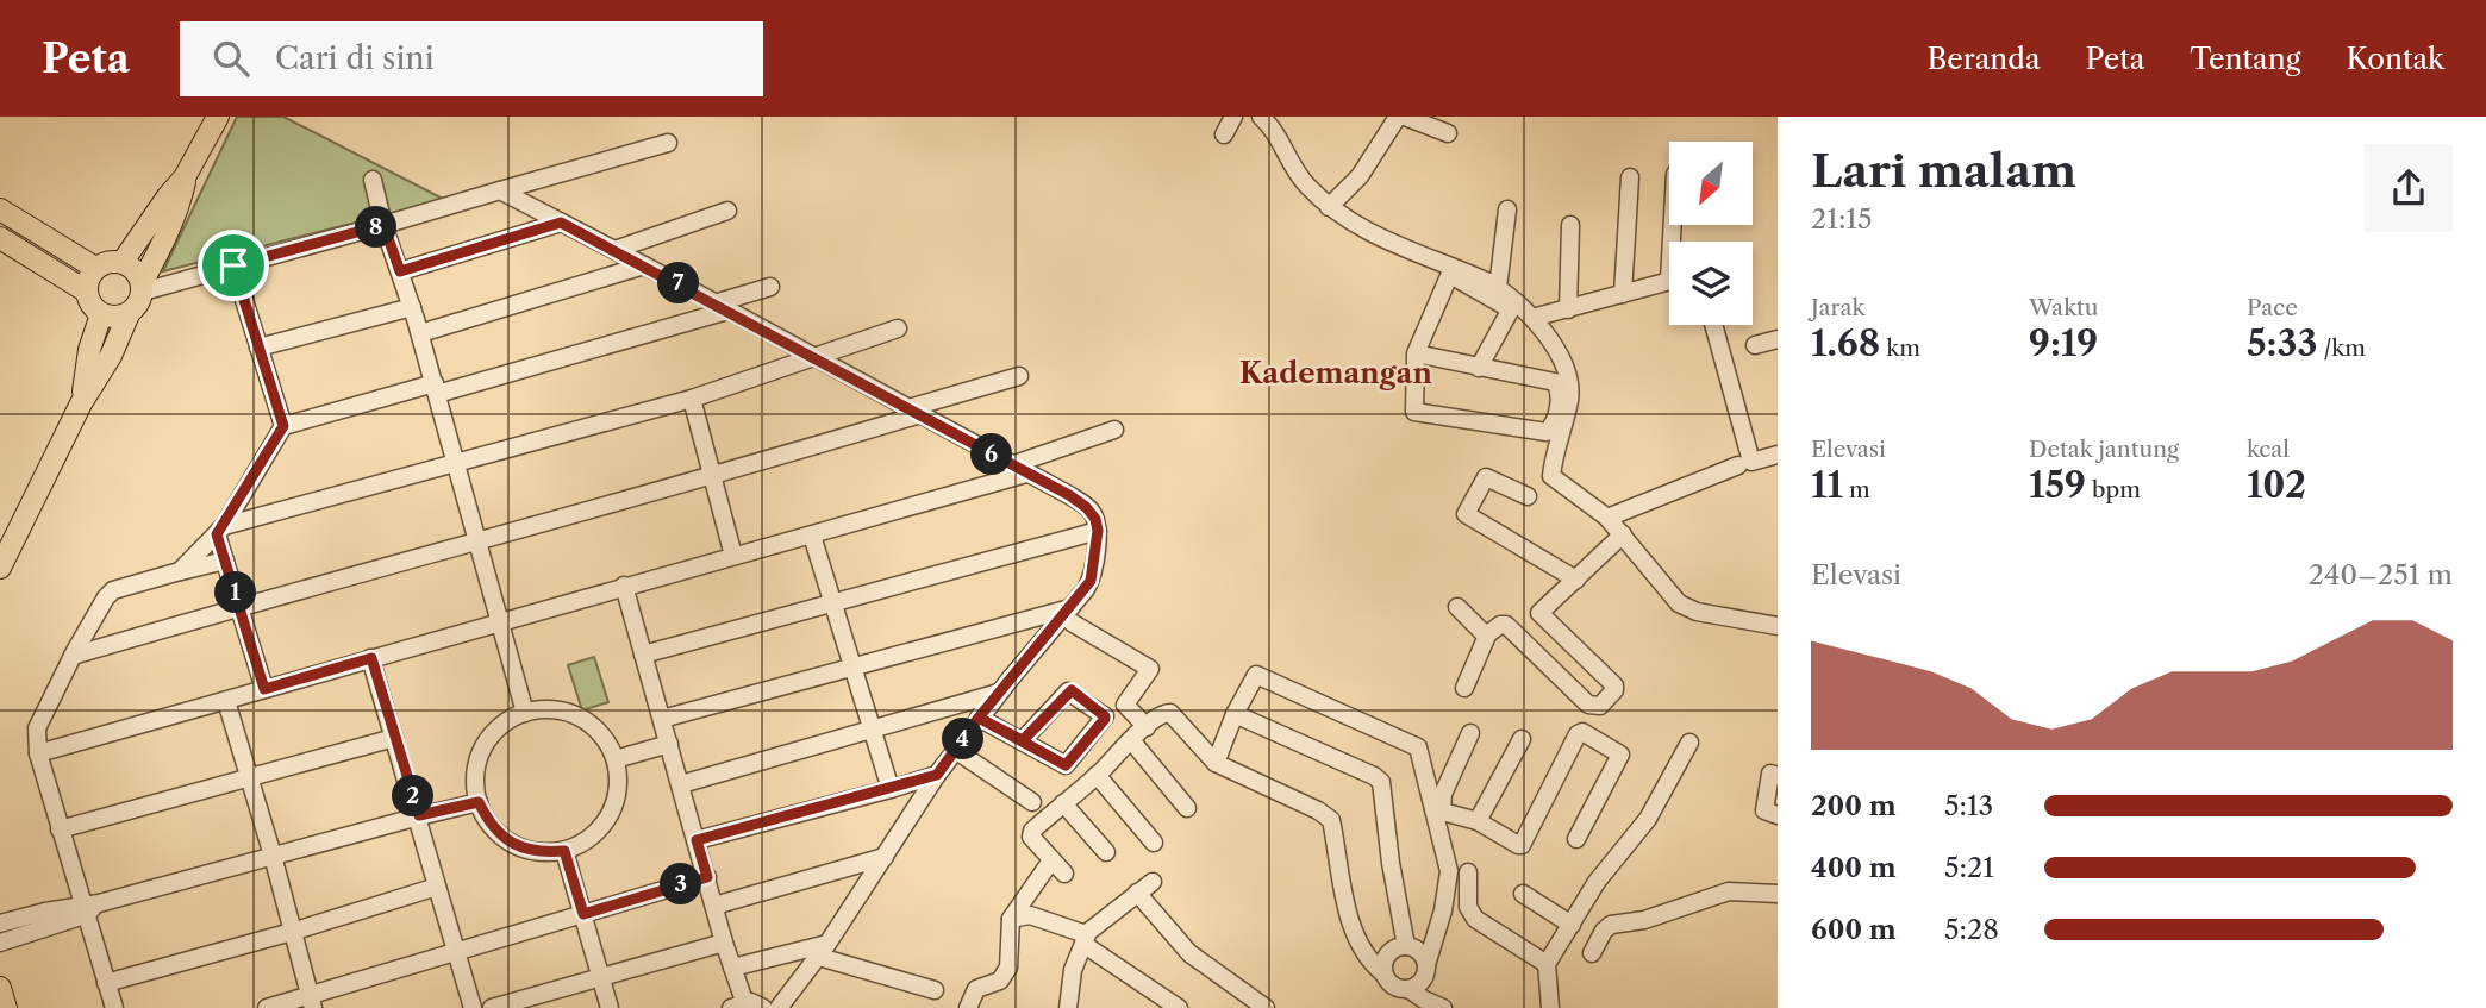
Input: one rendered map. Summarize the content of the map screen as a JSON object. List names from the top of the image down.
{
  "districts": ["Kademangan"],
  "north": "bottom left",
  "page": {
    "header": "Peta",
    "search": "Cari di sini",
    "nav": [
      "Beranda",
      "Peta",
      "Tentang",
      "Kontak"
    ],
    "heading": ["Lari malam", "21:15"],
    "pins": [
      "8",
      "7",
      "6",
      "1",
      "4",
      "2",
      "3"
    ],
    "stats": [
      ["Jarak", "1.68 km"],
      ["Waktu", "9:19"],
      ["Pace", "5:33 /km"],
      ["Elevasi", "11 m"],
      ["Detak jantung", "159 bpm"],
      ["kcal", "102"]
    ],
    "chart": ["Elevasi", "240–251 m"],
    "list": [
      {
        "name": "200 m",
        "note": "5:13"
      },
      {
        "name": "400 m",
        "note": "5:21"
      },
      {
        "name": "600 m",
        "note": "5:28"
      }
    ]
  }
}
